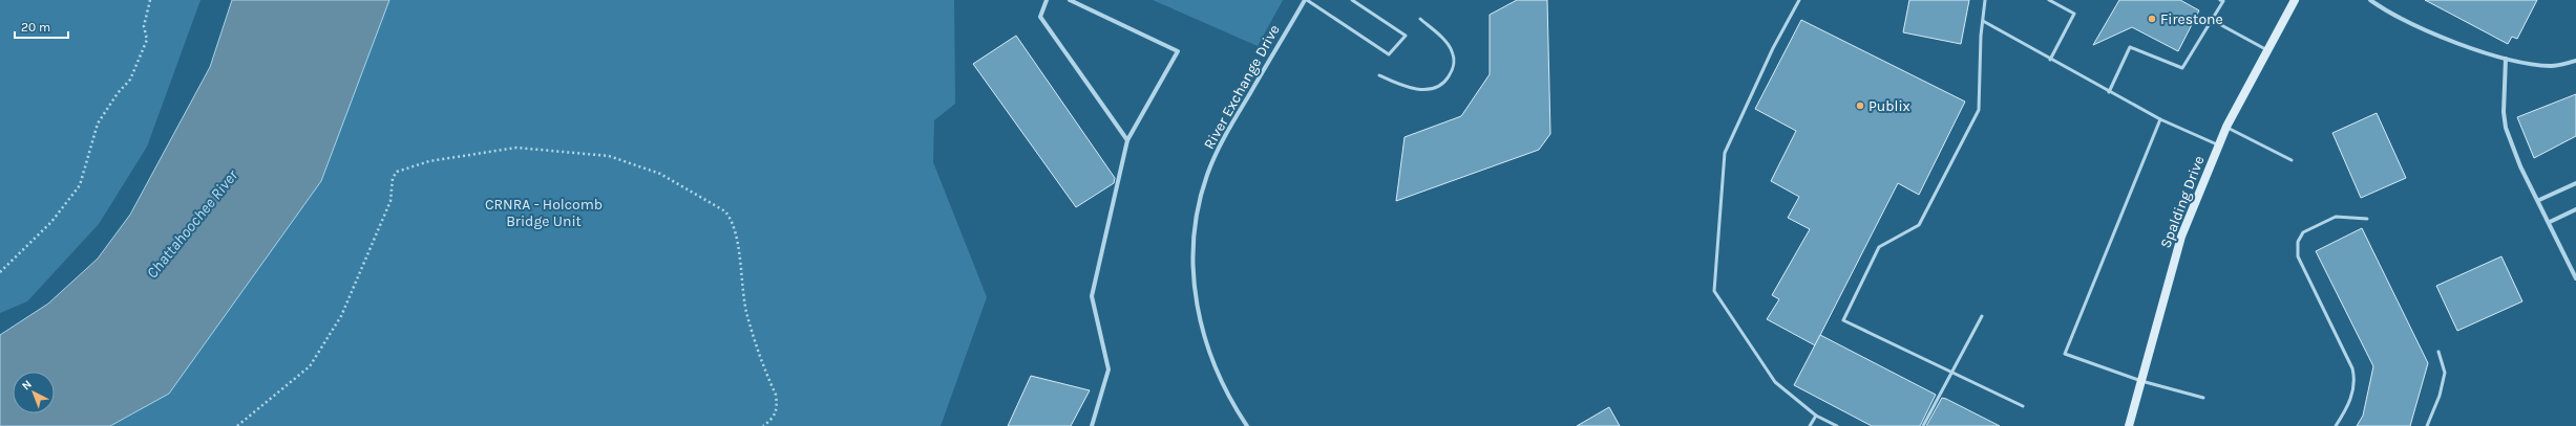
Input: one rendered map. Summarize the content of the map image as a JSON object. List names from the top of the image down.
{
  "streets": {
    "main road": ["Spalding Drive"],
    "street": ["River Exchange Drive"]
  },
  "water": ["Chattahoochee River"],
  "parks": ["CRNRA - Holcomb Bridge Unit"],
  "places": ["Firestone", "Publix"],
  "scale_bar": "20 m",
  "north": "top left"
}
